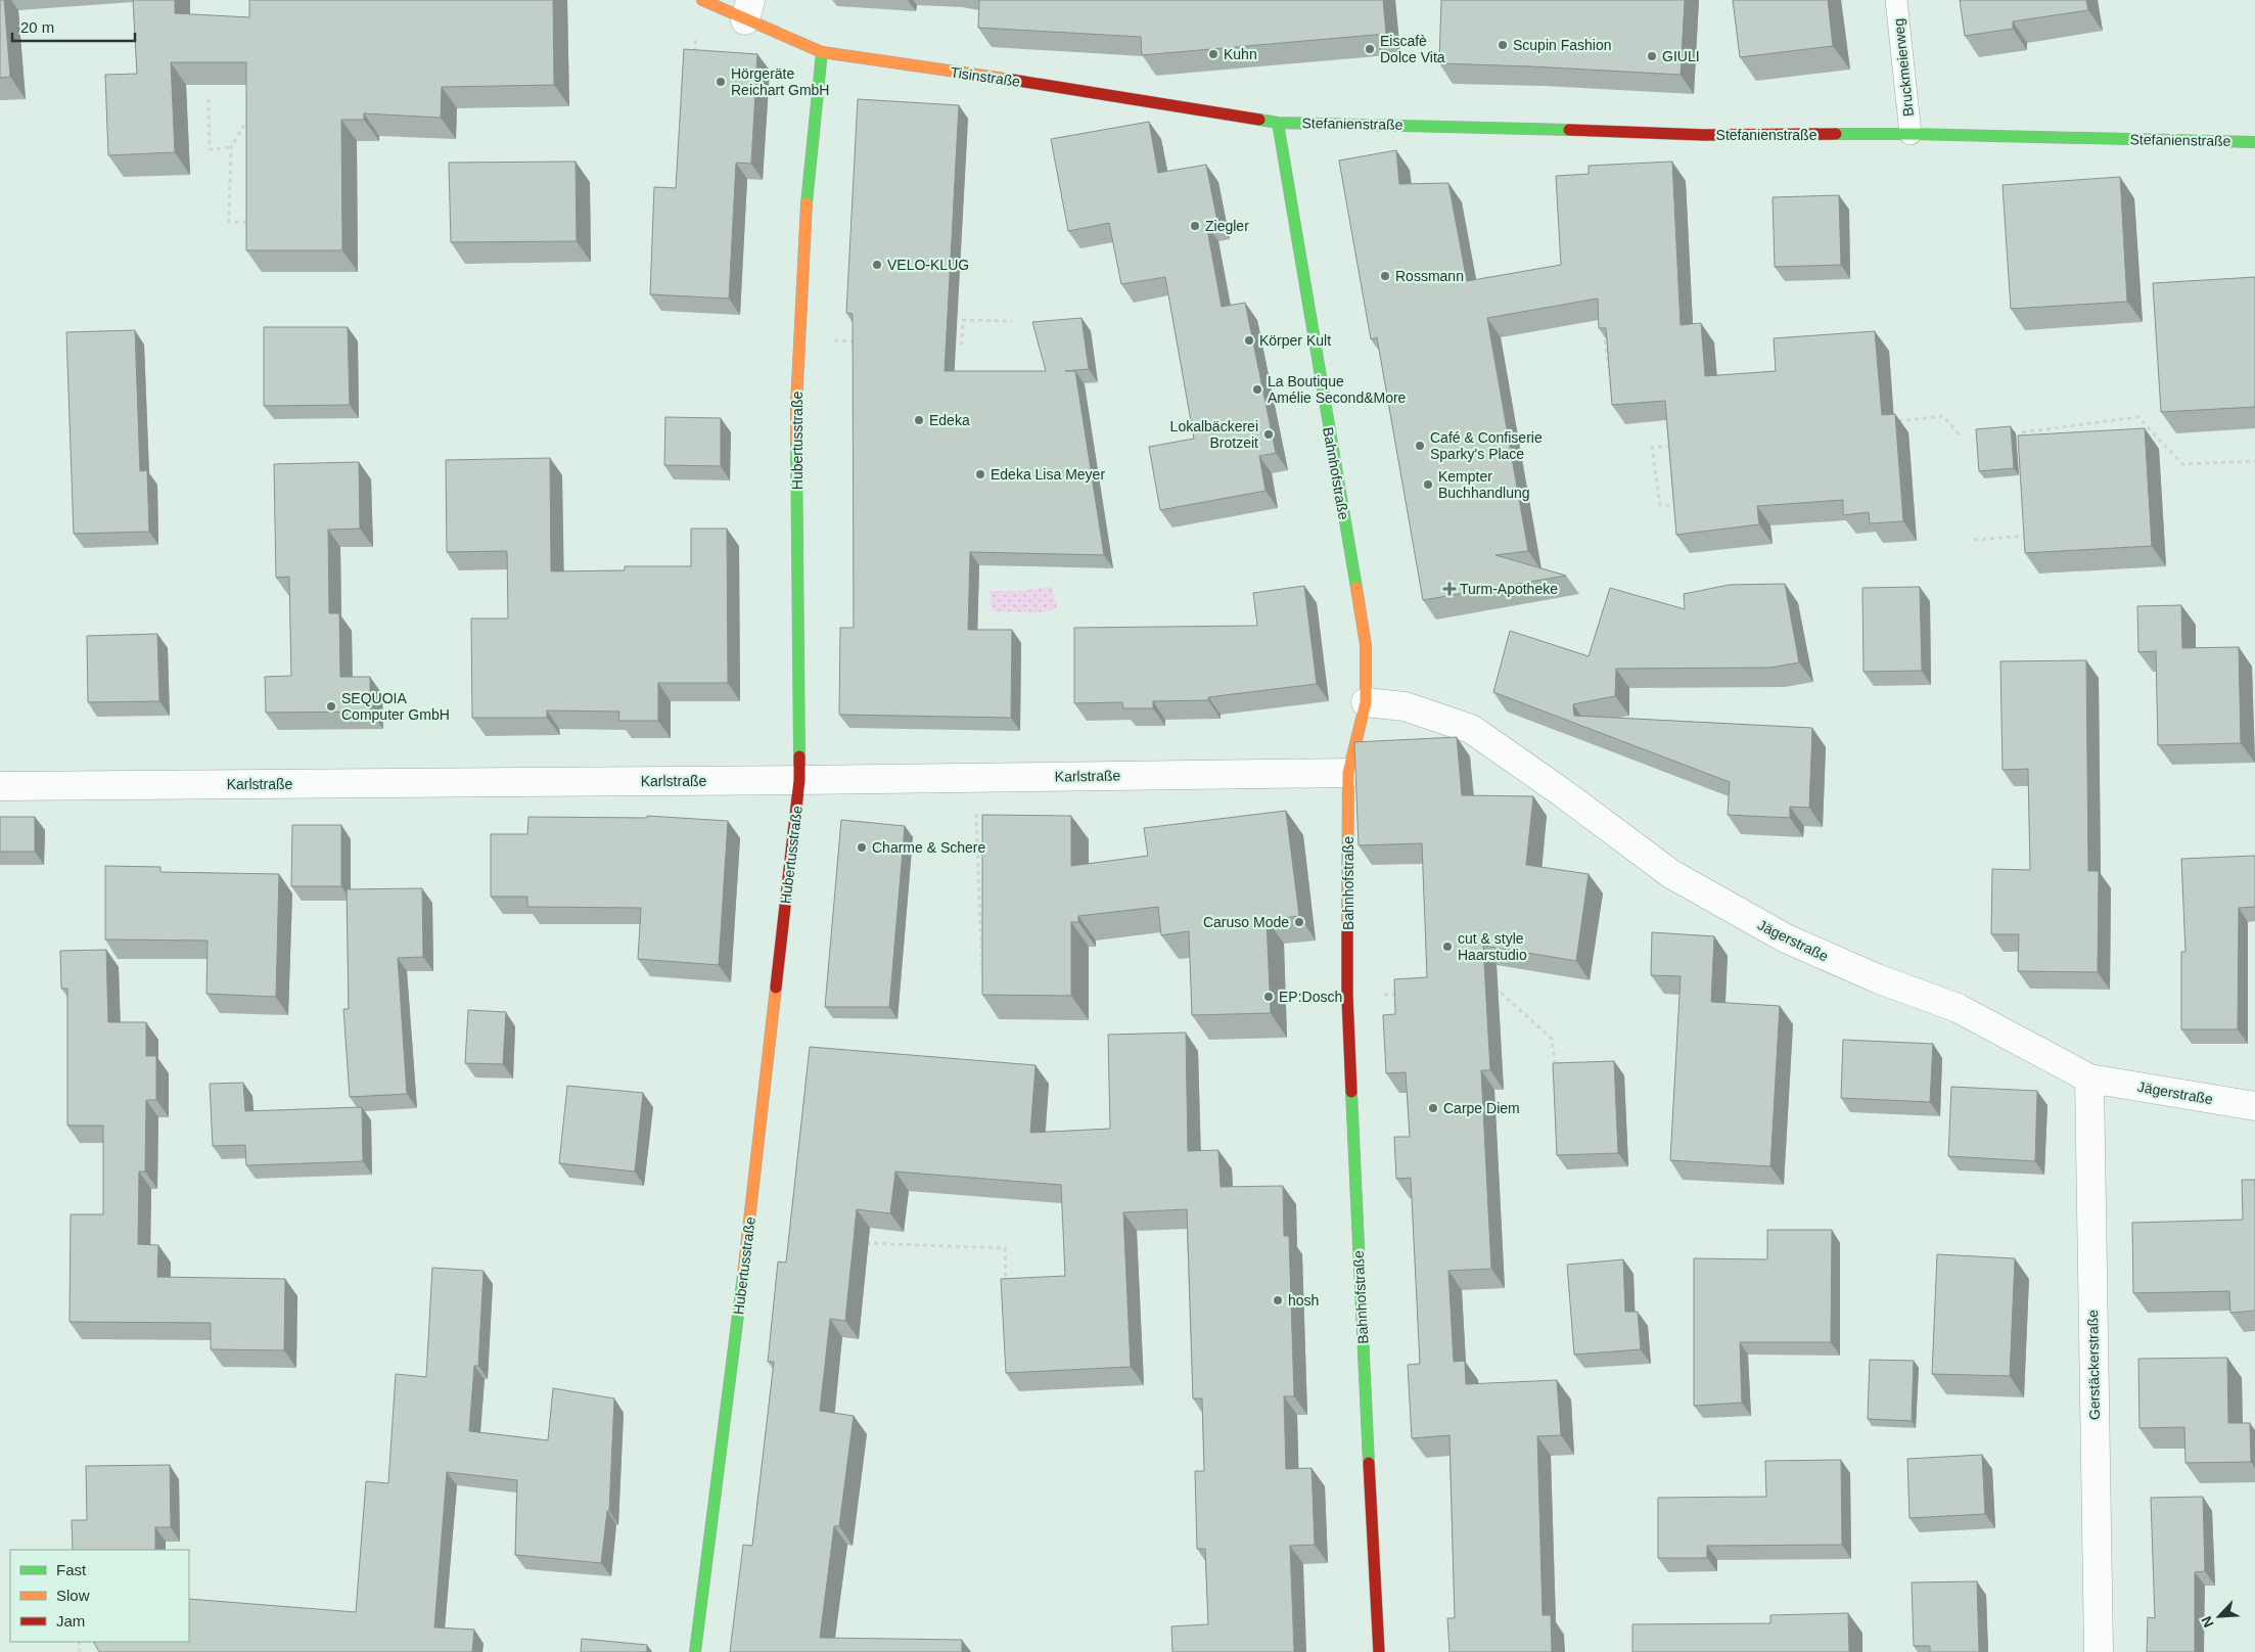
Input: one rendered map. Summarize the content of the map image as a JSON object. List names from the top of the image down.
{
  "streets": {
    "street": [
      "Tisinstraße",
      "Stefanienstraße",
      "Hubertusstraße",
      "Bahnhofstraße",
      "Karlstraße",
      "Jägerstraße",
      "Gerstäckerstraße"
    ],
    "lane": ["Bruckmeierweg"]
  },
  "crossings": [
    ["Bruckmeierweg", "Stefanienstraße"],
    ["Tisinstraße", "Stefanienstraße"],
    ["Tisinstraße", "Hubertusstraße"],
    ["Tisinstraße", "Bahnhofstraße"],
    ["Stefanienstraße", "Bahnhofstraße"],
    ["Hubertusstraße", "Karlstraße"],
    ["Bahnhofstraße", "Karlstraße"],
    ["Bahnhofstraße", "Jägerstraße"],
    ["Jägerstraße", "Gerstäckerstraße"]
  ],
  "places": {
    "other": [
      "Scupin Fashion",
      "Eiscafè Dolce Vita",
      "Kuhn",
      "GIULI",
      "Hörgeräte Reichart GmbH",
      "Ziegler",
      "VELO-KLUG",
      "Rossmann",
      "Körper Kult",
      "La Boutique Amélie Second&More",
      "Edeka",
      "Lokalbäckerei Brotzeit",
      "Café & Confiserie Sparky's Place",
      "Edeka Lisa Meyer",
      "Kempter Buchhandlung",
      "SEQUOIA Computer GmbH",
      "Charme & Schere",
      "Caruso Mode",
      "cut & style Haarstudio",
      "EP:Dosch",
      "Carpe Diem",
      "hosh"
    ],
    "health": ["Turm-Apotheke"]
  },
  "legend": ["Fast", "Slow", "Jam"],
  "scale_bar": "20 m",
  "north": "bottom left"
}
